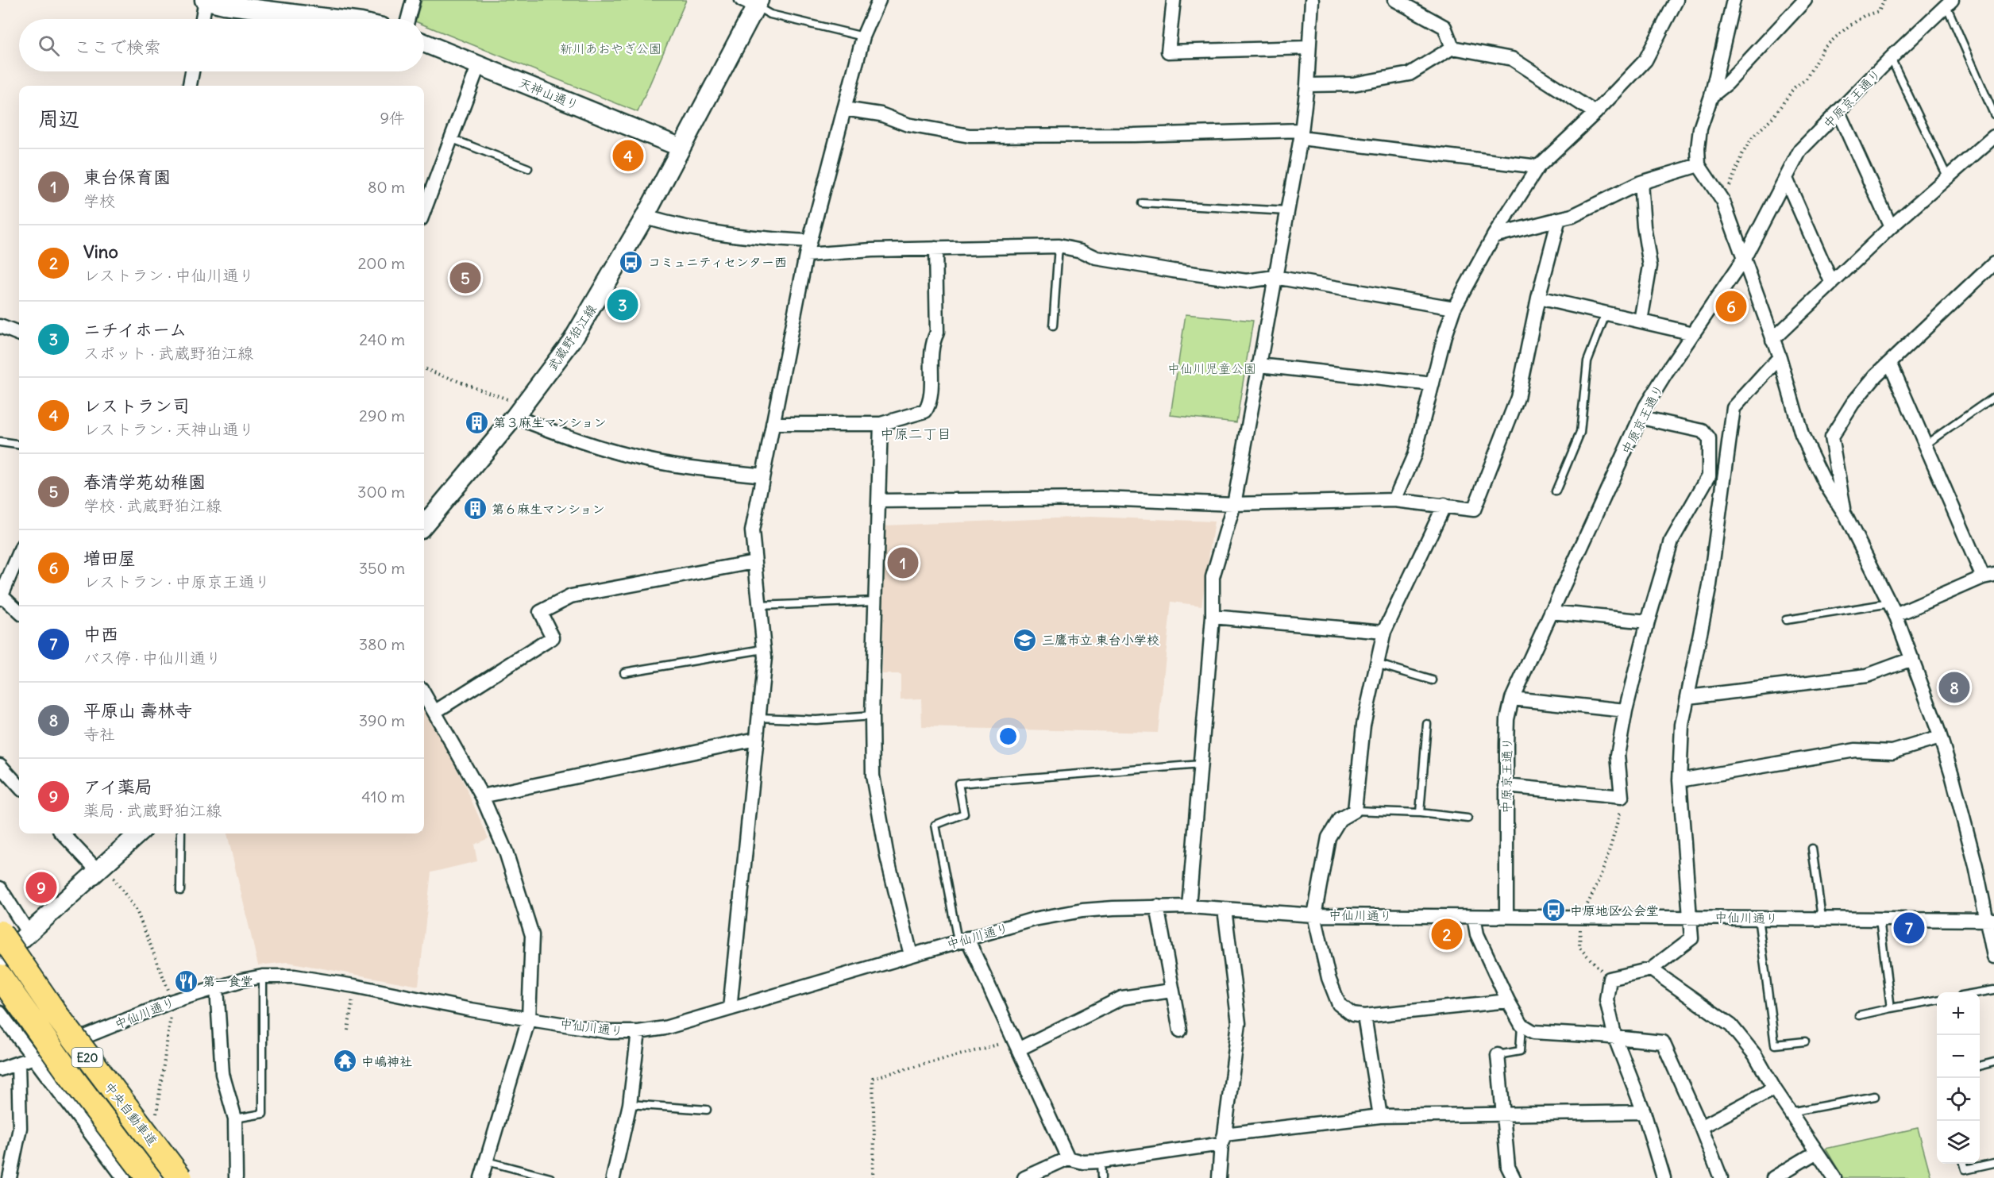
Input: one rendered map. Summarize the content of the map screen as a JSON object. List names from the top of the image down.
{
  "streets": {
    "highway": ["E20", "中央自動車道"],
    "main road": ["天神山通り", "武蔵野狛江線"],
    "street": ["中原京王通り", "中仙川通り"]
  },
  "crossings": [
    ["天神山通り", "武蔵野狛江線"],
    ["中原京王通り", "中仙川通り"]
  ],
  "districts": ["中原二丁目"],
  "parks": ["新川あおやぎ公園", "中仙川児童公園"],
  "places": {
    "bus stop": ["コミュニティセンター西", "中原地区公会堂"],
    "building": ["第３麻生マンション", "第６麻生マンション"],
    "school or university": ["三鷹市立 東台小学校"],
    "restaurant": ["第一食堂"],
    "temple": ["中嶋神社"]
  },
  "page": {
    "search": "ここで検索",
    "heading": ["周辺", "9件"],
    "pins": [
      "4",
      "5",
      "3",
      "6",
      "1",
      "8",
      "9",
      "7",
      "2"
    ],
    "list": [
      {
        "mark": "1",
        "name": "東台保育園",
        "note": "学校",
        "value": "80 m"
      },
      {
        "mark": "2",
        "name": "Vino",
        "note": "レストラン · 中仙川通り",
        "value": "200 m"
      },
      {
        "mark": "3",
        "name": "ニチイホーム",
        "note": "スポット · 武蔵野狛江線",
        "value": "240 m"
      },
      {
        "mark": "4",
        "name": "レストラン司",
        "note": "レストラン · 天神山通り",
        "value": "290 m"
      },
      {
        "mark": "5",
        "name": "春清学苑幼稚園",
        "note": "学校 · 武蔵野狛江線",
        "value": "300 m"
      },
      {
        "mark": "6",
        "name": "増田屋",
        "note": "レストラン · 中原京王通り",
        "value": "350 m"
      },
      {
        "mark": "7",
        "name": "中西",
        "note": "バス停 · 中仙川通り",
        "value": "380 m"
      },
      {
        "mark": "8",
        "name": "平原山 壽林寺",
        "note": "寺社",
        "value": "390 m"
      },
      {
        "mark": "9",
        "name": "アイ薬局",
        "note": "薬局 · 武蔵野狛江線",
        "value": "410 m"
      }
    ],
    "map_buttons": ["+", "−"]
  }
}
